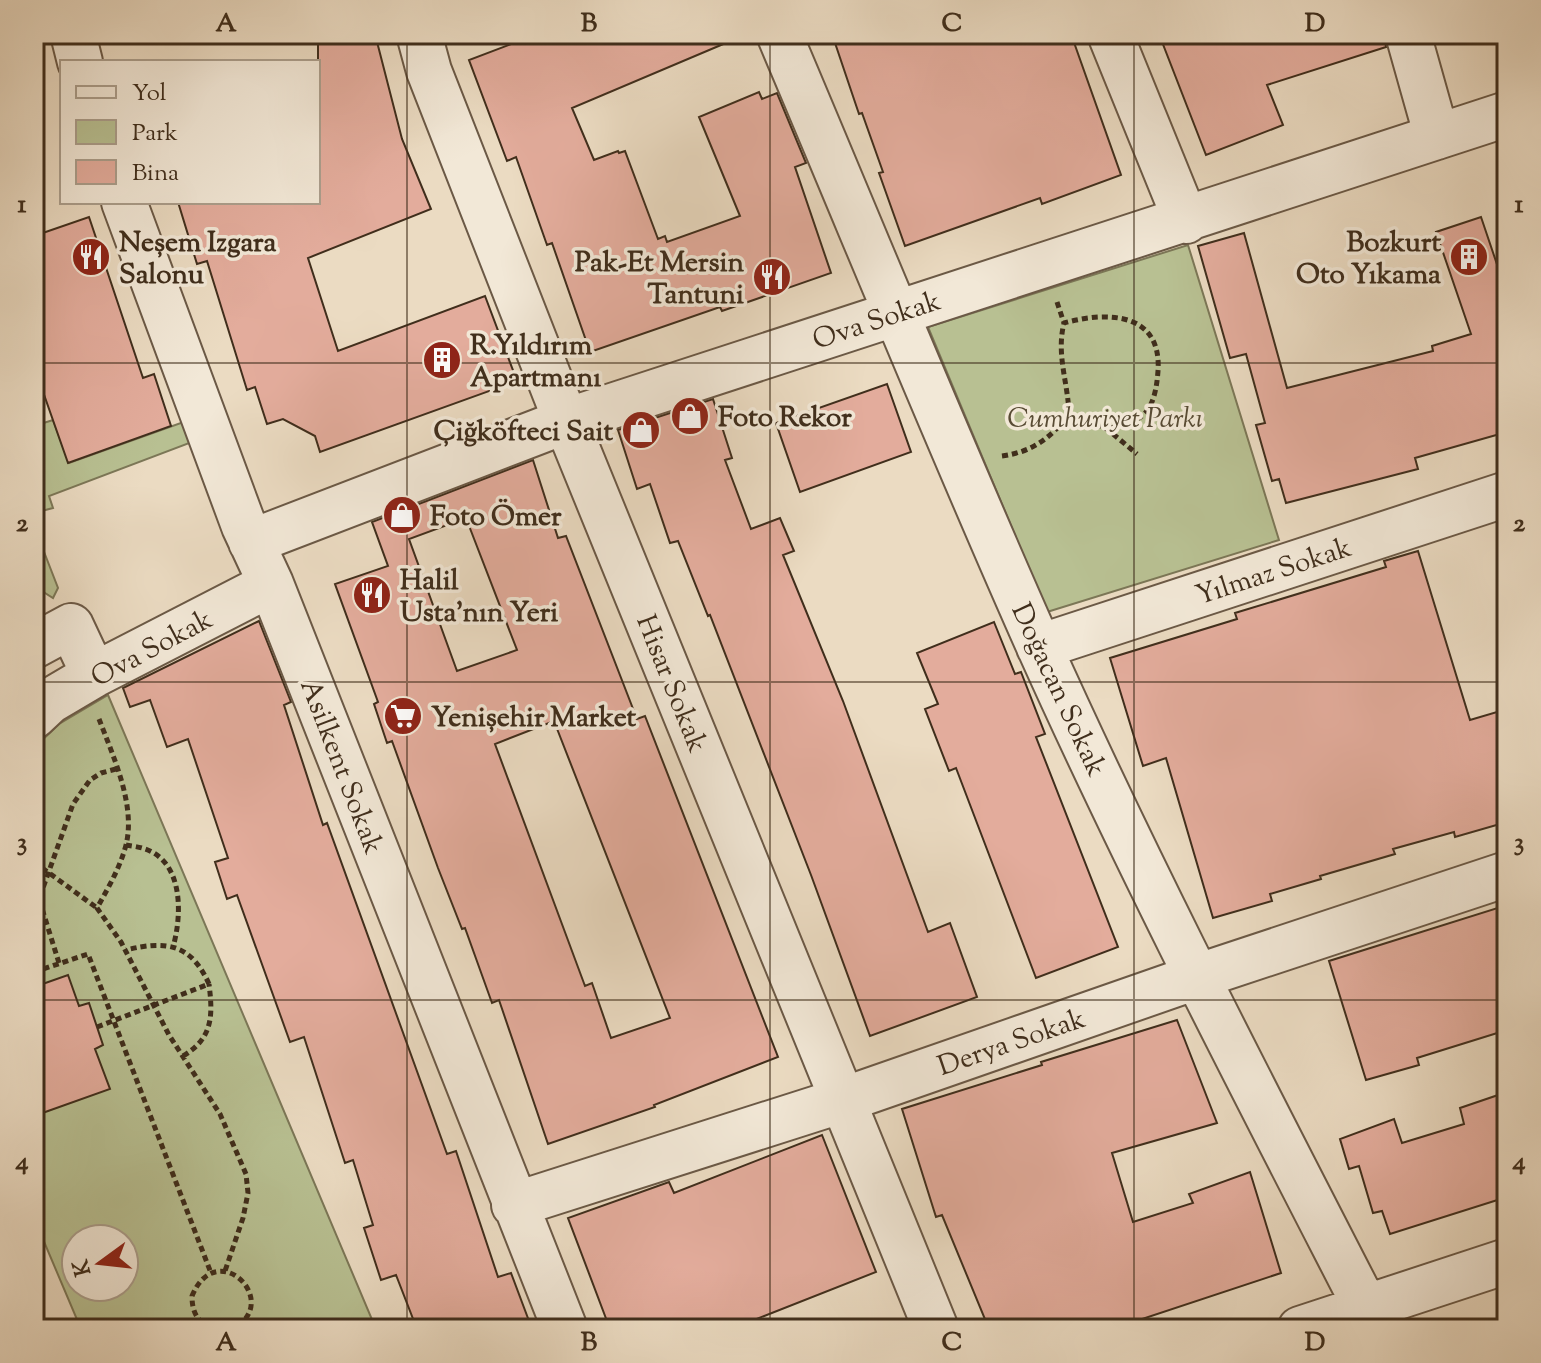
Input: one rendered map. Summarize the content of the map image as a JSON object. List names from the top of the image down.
{
  "streets": {
    "street": [
      "Ova Sokak",
      "Yılmaz Sokak",
      "Hisar Sokak",
      "Doğacan Sokak",
      "Asilkent Sokak",
      "Derya Sokak"
    ]
  },
  "crossings": [
    ["Ova Sokak", "Hisar Sokak"],
    ["Ova Sokak", "Doğacan Sokak"],
    ["Ova Sokak", "Asilkent Sokak"],
    ["Yılmaz Sokak", "Doğacan Sokak"],
    ["Hisar Sokak", "Derya Sokak"],
    ["Doğacan Sokak", "Derya Sokak"],
    ["Asilkent Sokak", "Derya Sokak"]
  ],
  "parks": ["Cumhuriyet Parkı"],
  "places": {
    "restaurant": ["Neşem Izgara Salonu", "Pak-Et Mersin Tantuni", "Halil Usta'nın Yeri"],
    "building": ["Bozkurt Oto Yıkama", "R.Yıldırım Apartmanı"],
    "shop": ["Foto Rekor", "Çiğköfteci Sait", "Foto Ömer"],
    "supermarket": ["Yenişehir Market"]
  },
  "legend": ["Yol", "Park", "Bina"],
  "north": "left",
  "grid": {
    "columns": [
      "A",
      "B",
      "C",
      "D"
    ],
    "rows": [
      "1",
      "2",
      "3",
      "4"
    ]
  }
}
